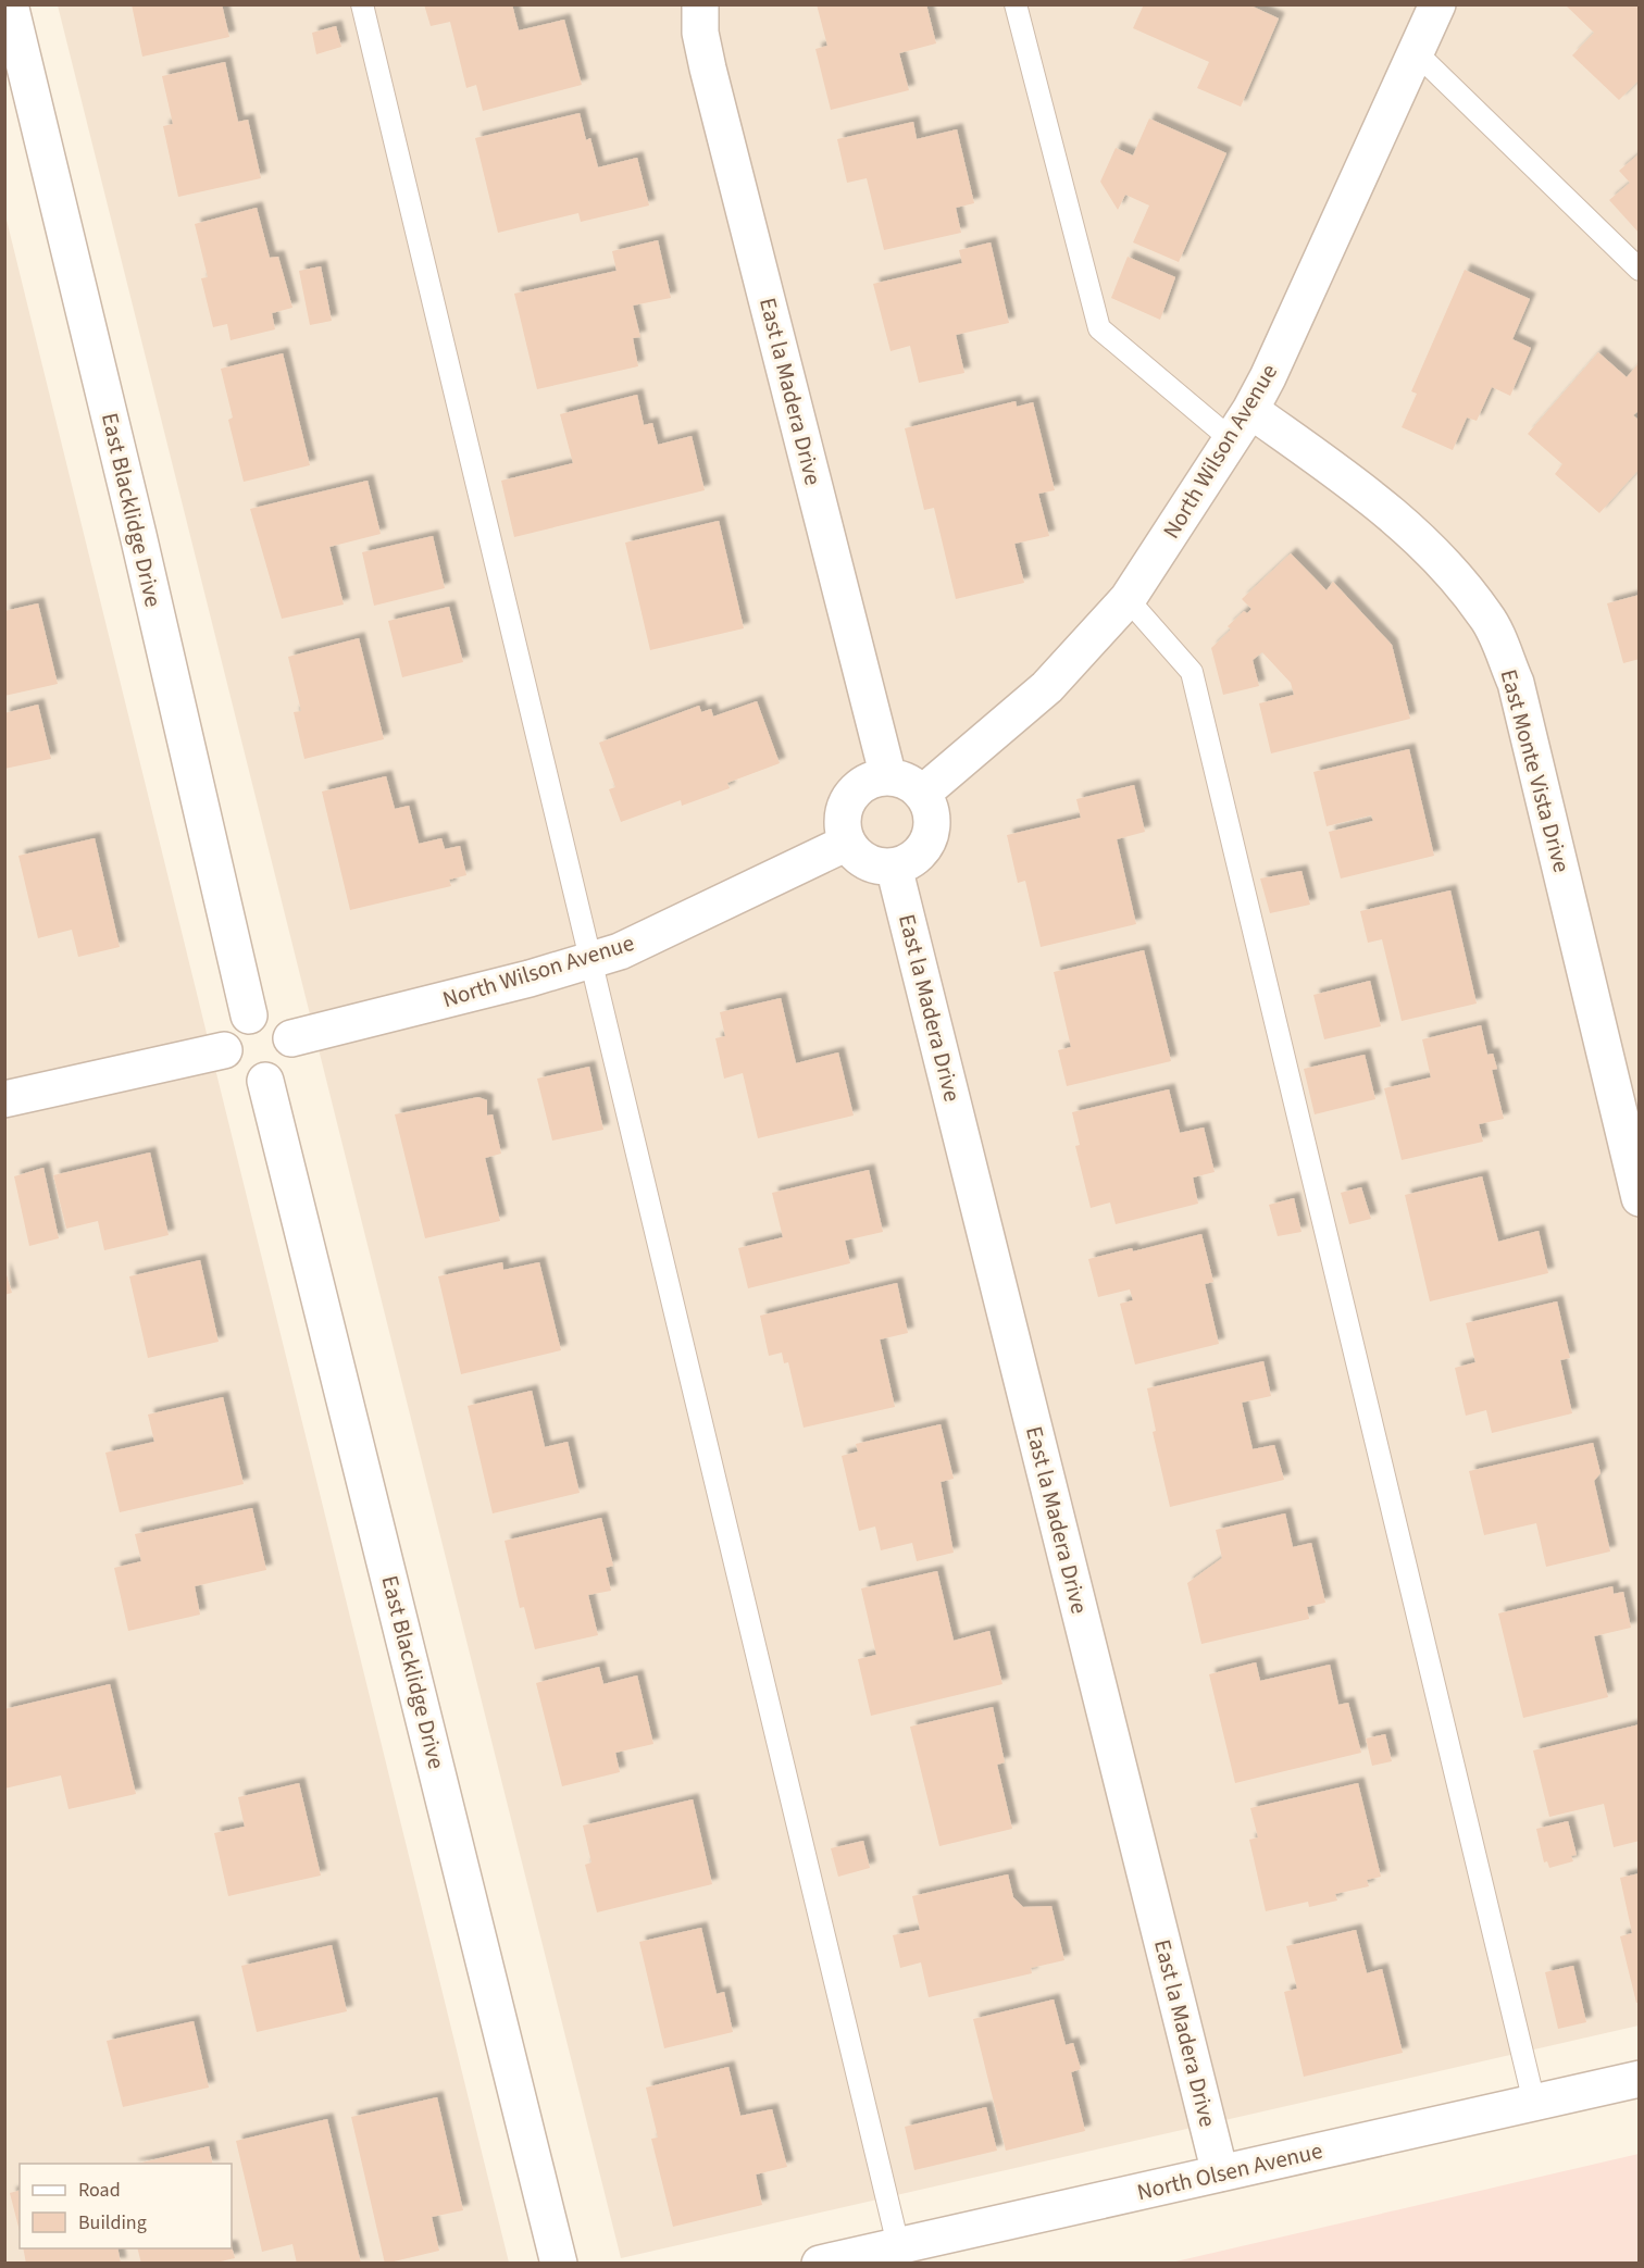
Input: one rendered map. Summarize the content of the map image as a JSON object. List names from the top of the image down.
{
  "streets": {
    "street": [
      "East la Madera Drive",
      "North Wilson Avenue",
      "East Blacklidge Drive",
      "East Monte Vista Drive",
      "North Olsen Avenue"
    ]
  },
  "crossings": [
    ["East la Madera Drive", "North Wilson Avenue"],
    ["East la Madera Drive", "North Olsen Avenue"],
    ["North Wilson Avenue", "East Blacklidge Drive"],
    ["North Wilson Avenue", "East Monte Vista Drive"]
  ],
  "legend": ["Road", "Building"]
}
